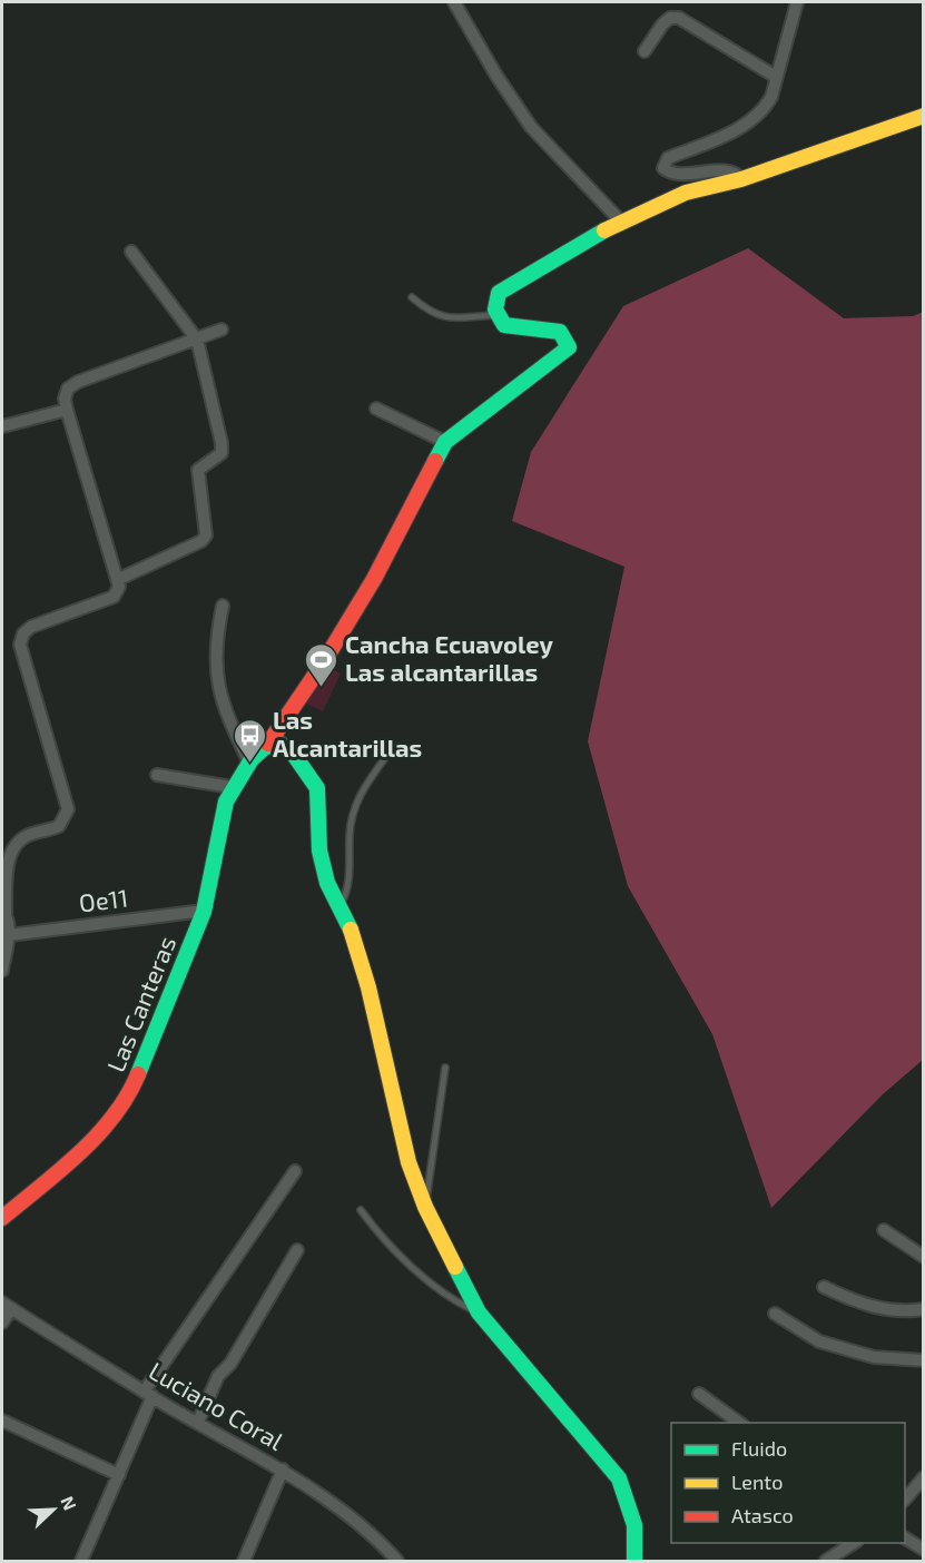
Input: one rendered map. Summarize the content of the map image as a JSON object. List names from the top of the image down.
{
  "streets": {
    "street": ["Oe11", "Las Canteras", "Luciano Coral"]
  },
  "crossings": [
    ["Oe11", "Las Canteras"]
  ],
  "places": {
    "sports": ["Cancha Ecuavoley Las alcantarillas"],
    "bus stop": ["Las Alcantarillas"]
  },
  "legend": ["Fluido", "Lento", "Atasco"],
  "north": "top right"
}
